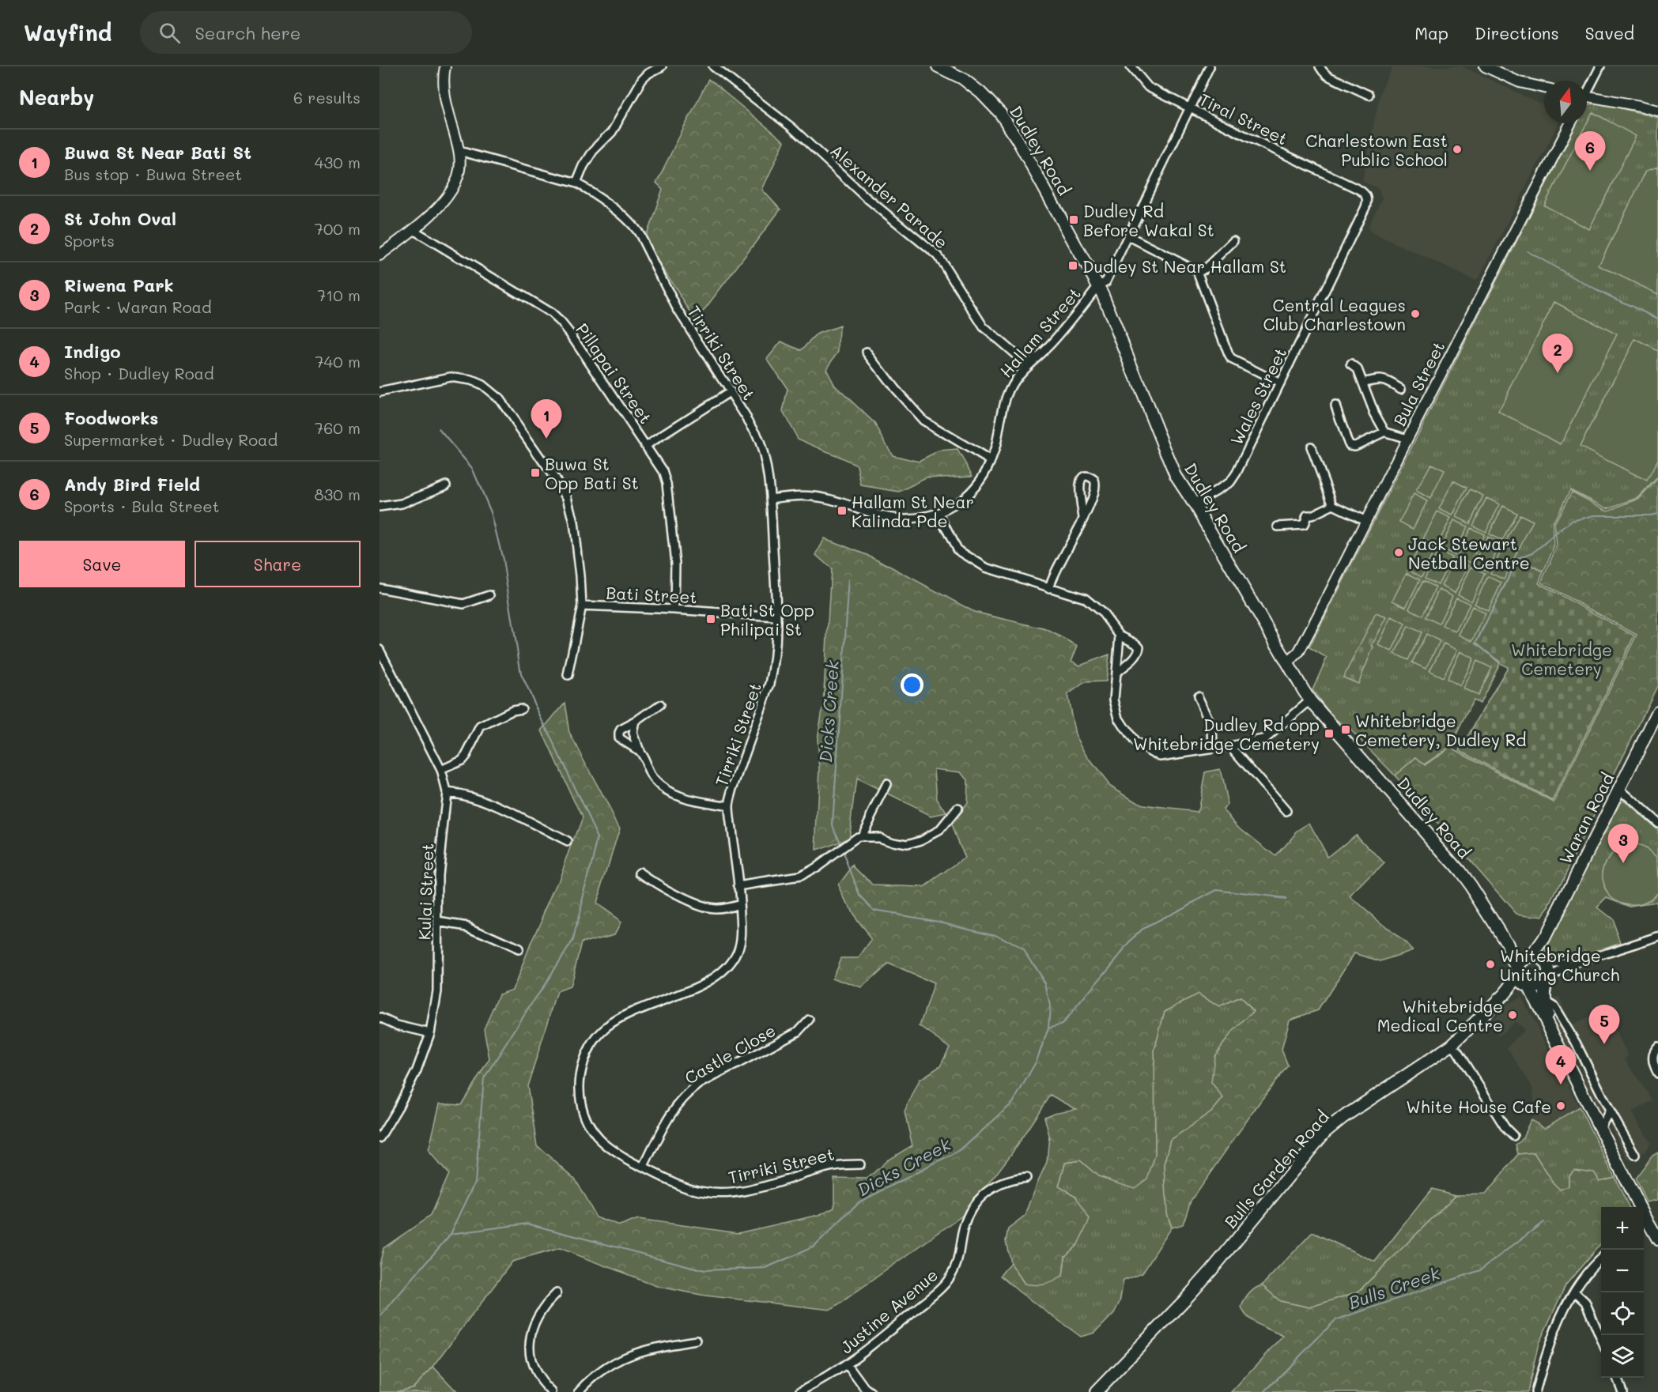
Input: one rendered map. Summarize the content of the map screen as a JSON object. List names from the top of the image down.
{
  "streets": {
    "main road": ["Dudley Road", "Waran Road", "Bulls Garden Road"],
    "street": [
      "Tiral Street",
      "Alexander Parade",
      "Hallam Street",
      "Tirriki Street",
      "Pillapai Street",
      "Bula Street",
      "Wales Street",
      "Bati Street",
      "Kulai Street",
      "Castle Close",
      "Justine Avenue"
    ]
  },
  "crossings": [
    ["Tiral Street", "Hallam Street"],
    ["Tiral Street", "Wales Street"],
    ["Dudley Road", "Hallam Street"],
    ["Dudley Road", "Bula Street"],
    ["Dudley Road", "Wales Street"],
    ["Dudley Road", "Waran Road"],
    ["Dudley Road", "Bulls Garden Road"],
    ["Alexander Parade", "Hallam Street"],
    ["Hallam Street", "Tirriki Street"],
    ["Tirriki Street", "Bati Street"],
    ["Tirriki Street", "Castle Close"],
    ["Pillapai Street", "Bati Street"],
    ["Waran Road", "Bulls Garden Road"]
  ],
  "water": ["Dicks Creek", "Bulls Creek"],
  "parks": ["Whitebridge Cemetery"],
  "places": {
    "other": [
      "Charlestown East Public School",
      "Central Leagues Club Charlestown",
      "Jack Stewart Netball Centre",
      "Whitebridge Uniting Church",
      "Whitebridge Medical Centre",
      "White House Cafe"
    ],
    "transit": [
      "Dudley Rd Before Wakal St",
      "Dudley St Near Hallam St",
      "Buwa St Opp Bati St",
      "Hallam St Near Kalinda Pde",
      "Bati St Opp Philipai St",
      "Whitebridge Cemetery, Dudley Rd",
      "Dudley Rd opp Whitebridge Cemetery"
    ]
  },
  "north": "top",
  "page": {
    "header": "Wayfind",
    "search": "Search here",
    "nav": ["Map", "Directions", "Saved"],
    "heading": ["Nearby", "6 results"],
    "list": [
      {
        "mark": "1",
        "name": "Buwa St Near Bati St",
        "note": "Bus stop · Buwa Street",
        "value": "430 m"
      },
      {
        "mark": "2",
        "name": "St John Oval",
        "note": "Sports",
        "value": "700 m"
      },
      {
        "mark": "3",
        "name": "Riwena Park",
        "note": "Park · Waran Road",
        "value": "710 m"
      },
      {
        "mark": "4",
        "name": "Indigo",
        "note": "Shop · Dudley Road",
        "value": "740 m"
      },
      {
        "mark": "5",
        "name": "Foodworks",
        "note": "Supermarket · Dudley Road",
        "value": "760 m"
      },
      {
        "mark": "6",
        "name": "Andy Bird Field",
        "note": "Sports · Bula Street",
        "value": "830 m"
      }
    ],
    "pins": [
      "6",
      "2",
      "1",
      "3",
      "5",
      "4"
    ],
    "buttons": ["Save", "Share"],
    "map_buttons": ["+", "−"]
  }
}
